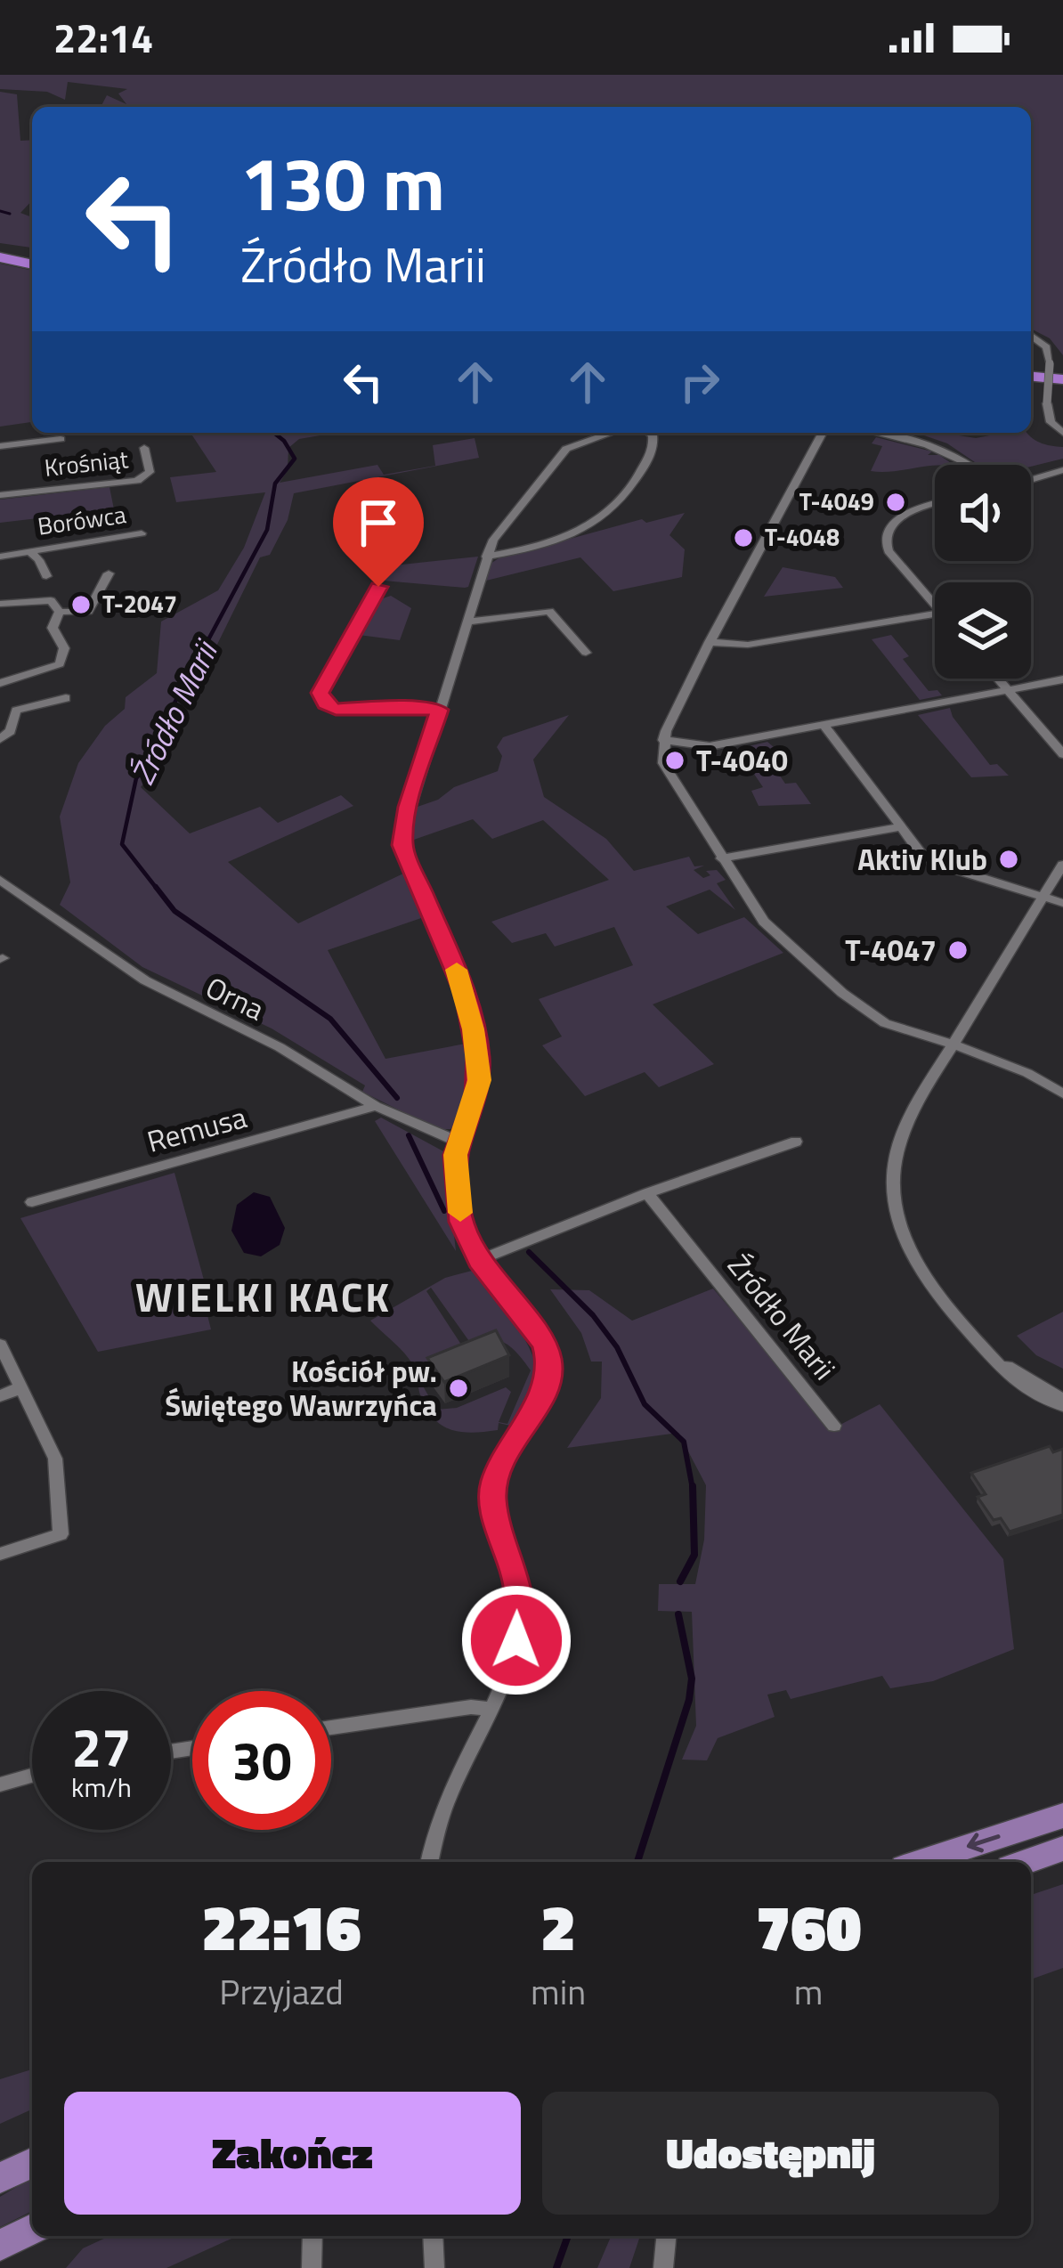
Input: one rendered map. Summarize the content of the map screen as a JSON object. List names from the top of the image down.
{
  "streets": {
    "street": [
      "Krośniąt",
      "Borówca",
      "Orna",
      "Remusa",
      "Źródło Marii"
    ]
  },
  "crossings": [
    ["Orna", "Remusa"]
  ],
  "districts": ["WIELKI KACK"],
  "water": ["Źródło Marii"],
  "places": [
    "T-4049",
    "T-4048",
    "T-2047",
    "T-4040",
    "Aktiv Klub",
    "T-4047",
    "Kościół pw. Świętego Wawrzyńca"
  ],
  "page": {
    "status": "22:14",
    "turn": ["130 m", "Źródło Marii"],
    "speed": "27 km/h",
    "limit": "30",
    "eta": [
      "22:16",
      "Przyjazd",
      "2",
      "min",
      "760",
      "m"
    ],
    "buttons": ["Zakończ", "Udostępnij"]
  }
}
